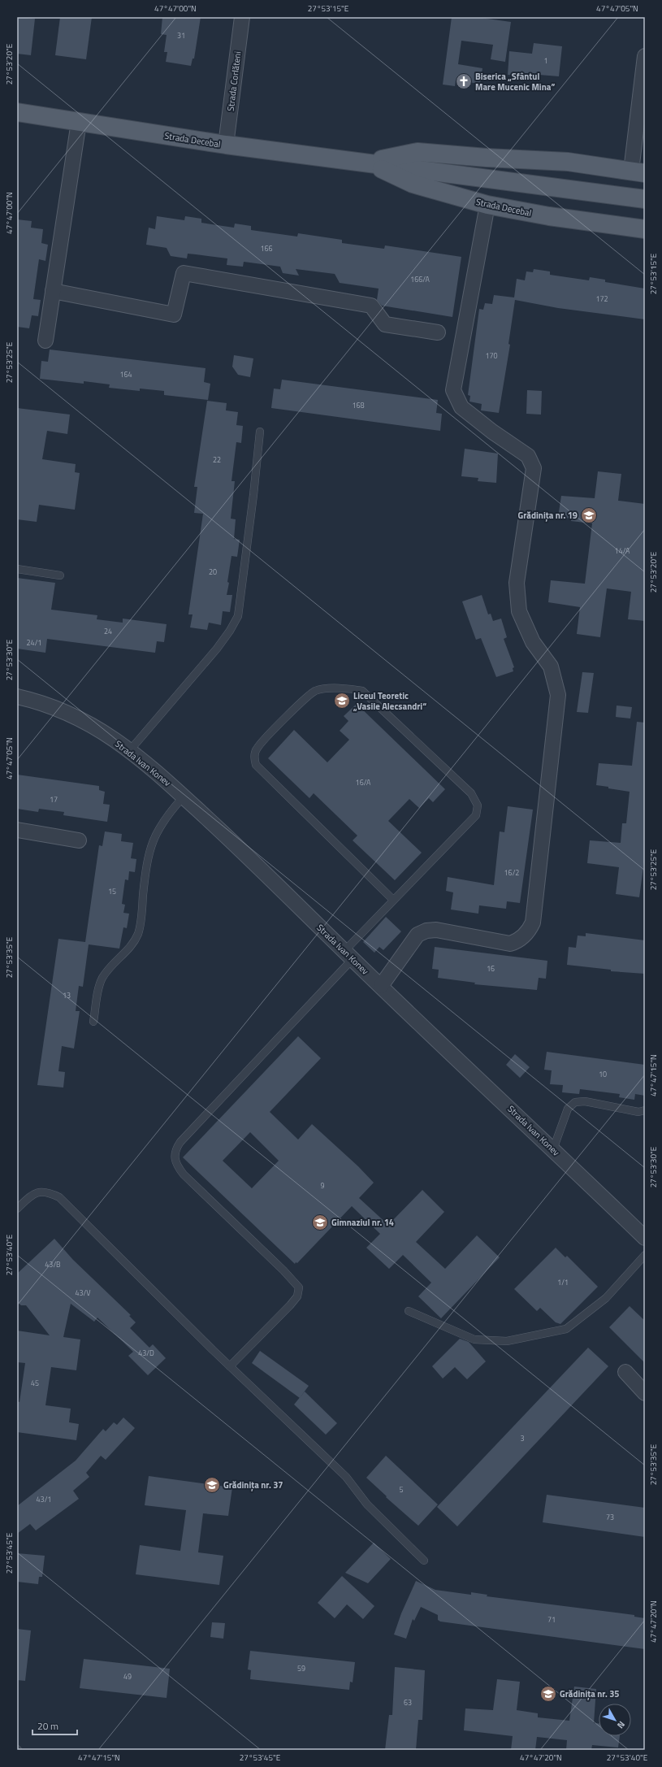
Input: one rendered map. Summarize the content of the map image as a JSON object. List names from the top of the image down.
{
  "streets": {
    "main road": ["Strada Decebal"],
    "street": ["Strada Corlăteni", "Strada Ivan Konev"]
  },
  "crossings": [
    ["Strada Corlăteni", "Strada Decebal"]
  ],
  "places": {
    "church": ["Biserica „Sfântul Mare Mucenic Mina”"],
    "school or university": [
      "Grădinița nr. 19",
      "Liceul Teoretic „Vasile Alecsandri“",
      "Gimnaziul nr. 14",
      "Grădinița nr. 37",
      "Grădinița nr. 35"
    ]
  },
  "house_numbers": [
    "31",
    "1",
    "166",
    "166/A",
    "172",
    "170",
    "164",
    "168",
    "22",
    "14/A",
    "20",
    "24",
    "24/1",
    "16/A",
    "17",
    "16/2",
    "15",
    "16",
    "13",
    "10",
    "9",
    "43/B",
    "1/1",
    "43/V",
    "43/D",
    "45",
    "3",
    "5",
    "43/1",
    "73",
    "71",
    "59",
    "49",
    "63"
  ],
  "scale_bar": "20 m",
  "north": "bottom right",
  "coordinates": [
    "47°47'00\"N",
    "27°53'15\"E",
    "47°47'05\"N",
    "27°53'20\"E",
    "27°53'25\"E",
    "27°53'30\"E",
    "27°53'35\"E",
    "47°47'15\"N",
    "27°53'40\"E",
    "27°53'45\"E",
    "47°47'20\"N"
  ]
}
